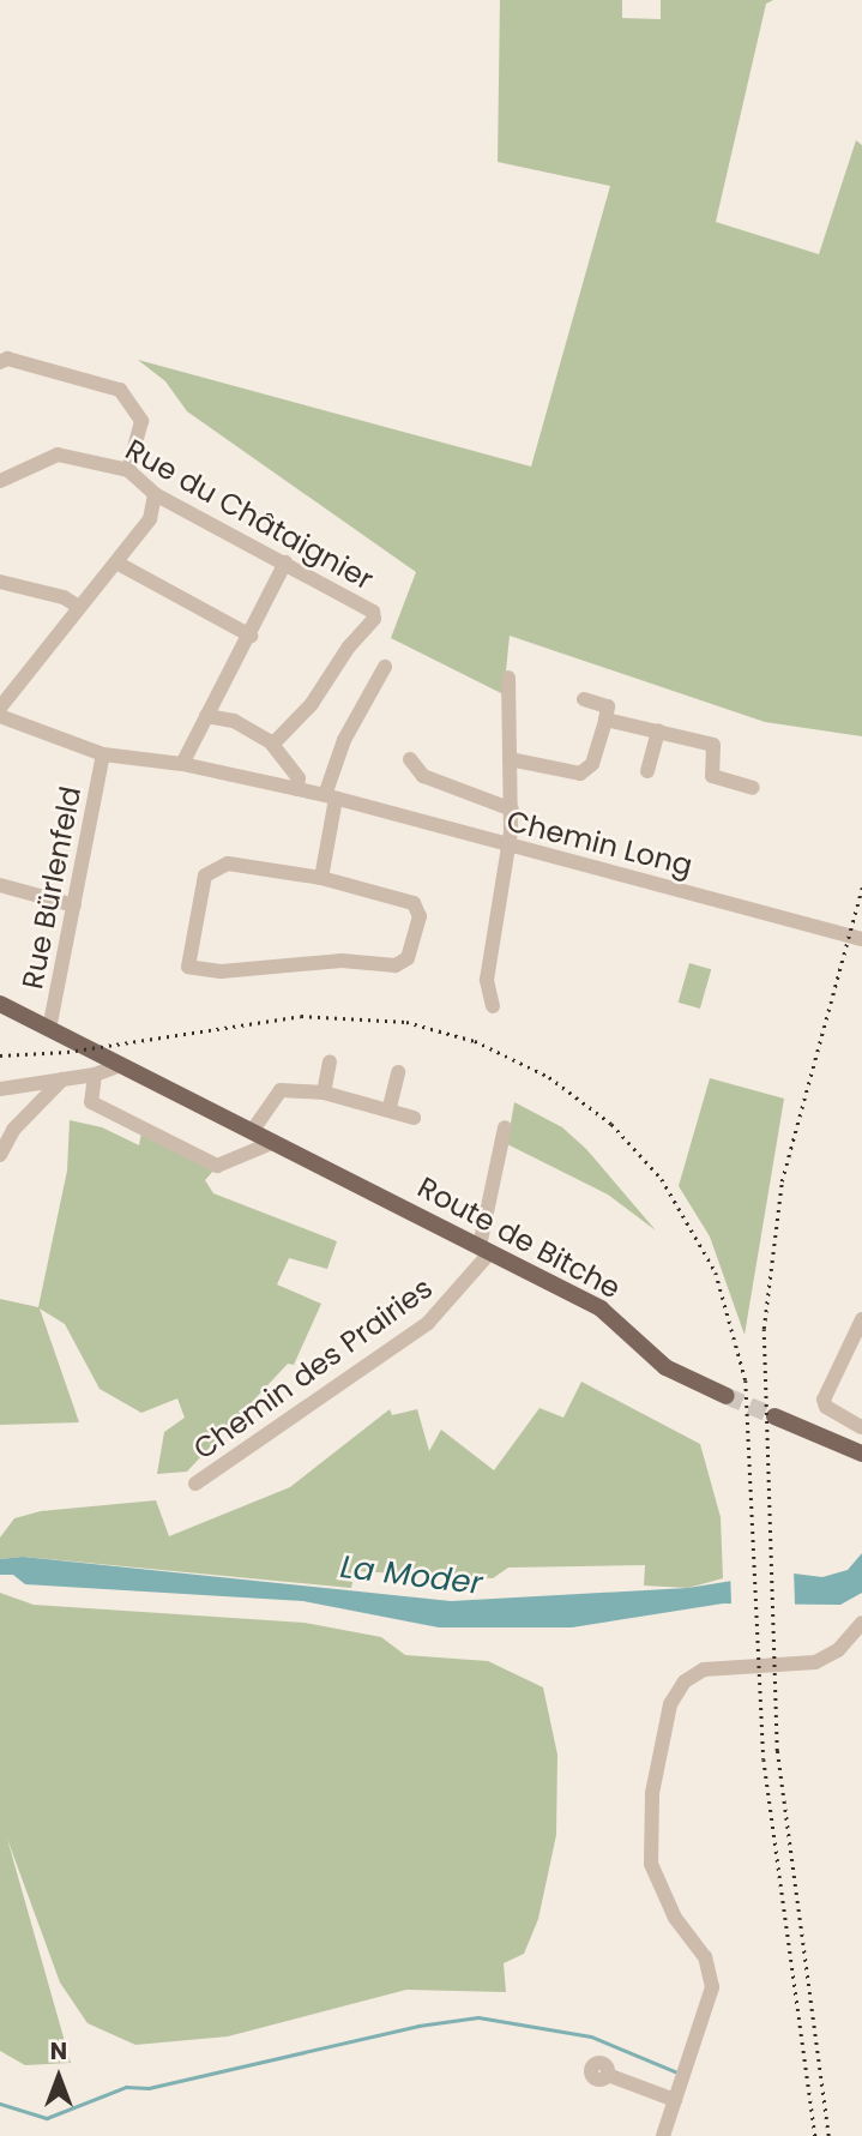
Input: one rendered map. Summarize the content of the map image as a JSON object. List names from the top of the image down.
{
  "streets": {
    "main road": ["Route de Bitche"],
    "street": [
      "Rue du Châtaignier",
      "Chemin Long",
      "Rue Bürlenfeld",
      "Chemin des Prairies"
    ]
  },
  "crossings": [
    ["Chemin Long", "Rue Bürlenfeld"],
    ["Rue Bürlenfeld", "Route de Bitche"],
    ["Route de Bitche", "Chemin des Prairies"]
  ],
  "water": ["La Moder"],
  "north": "top"
}
